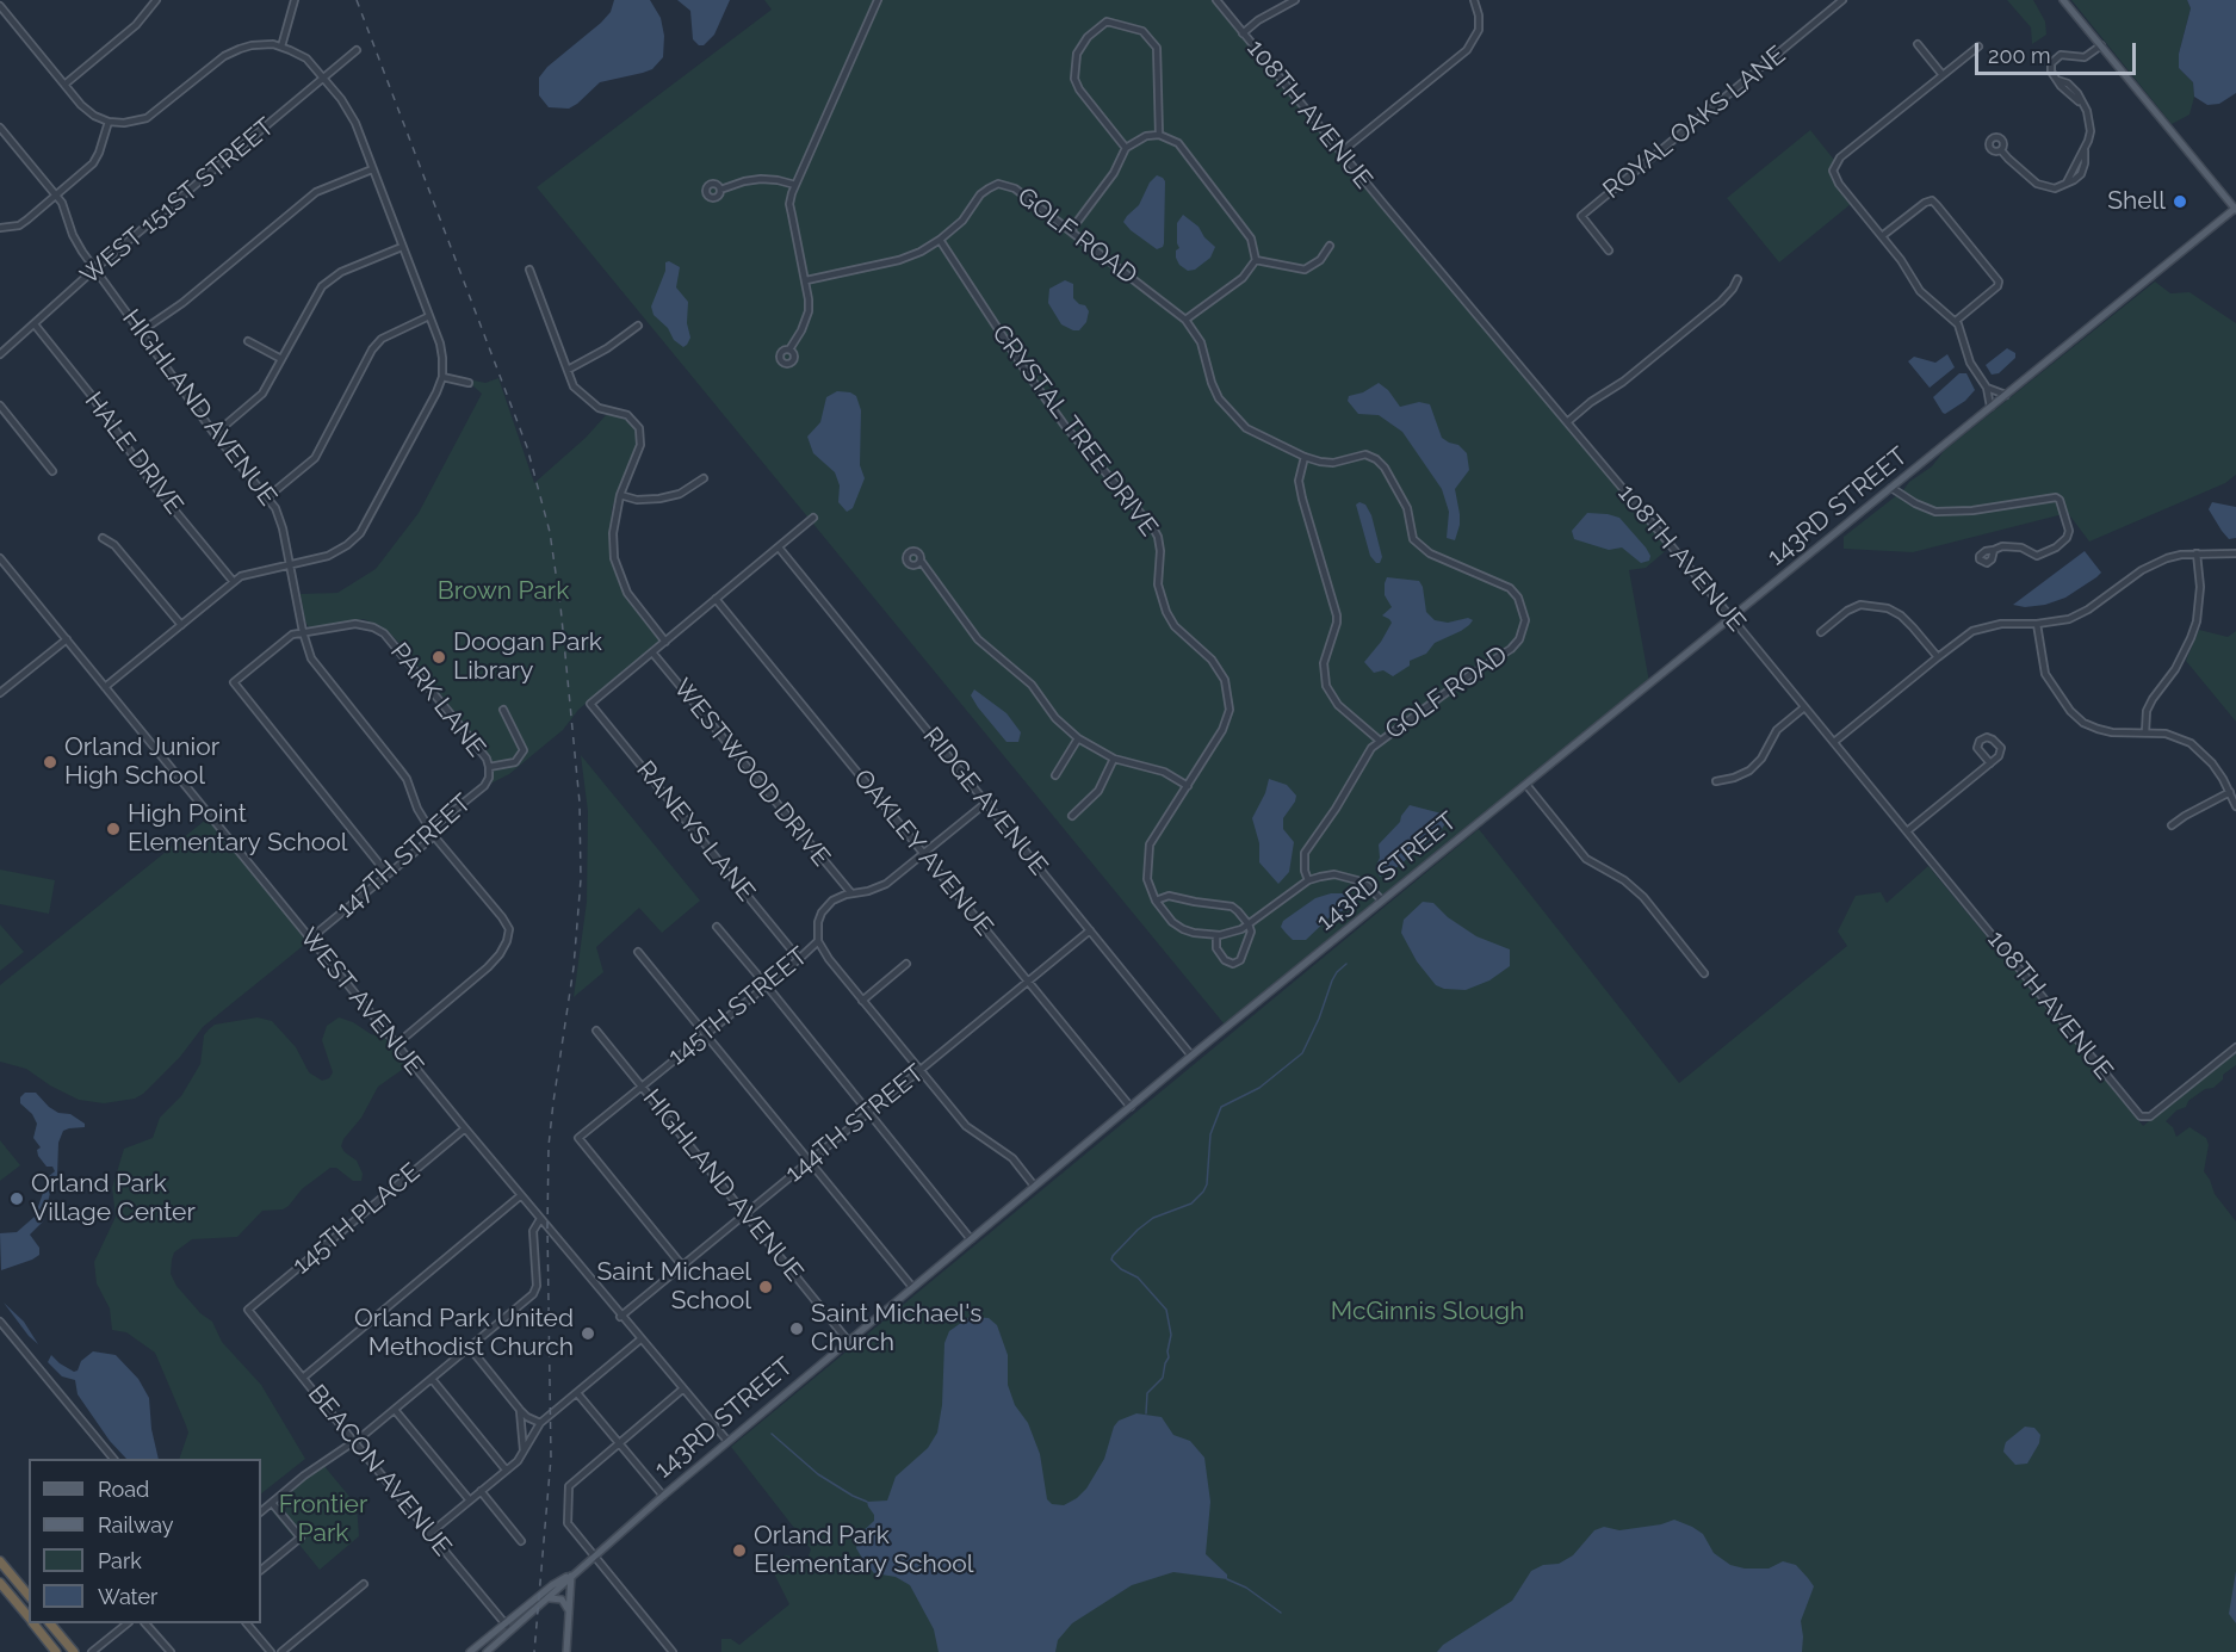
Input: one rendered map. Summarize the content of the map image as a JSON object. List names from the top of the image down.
{
  "streets": {
    "main road": ["143RD STREET"],
    "street": [
      "108TH AVENUE",
      "ROYAL OAKS LANE",
      "WEST 151ST STREET",
      "GOLF ROAD",
      "HIGHLAND AVENUE",
      "CRYSTAL TREE DRIVE",
      "HALE DRIVE",
      "PARK LANE",
      "WESTWOOD DRIVE",
      "RIDGE AVENUE",
      "RANEYS LANE",
      "OAKLEY AVENUE",
      "147TH STREET",
      "WEST AVENUE",
      "145TH STREET",
      "144TH STREET",
      "145TH PLACE",
      "BEACON AVENUE"
    ]
  },
  "crossings": [
    ["108TH AVENUE", "143RD STREET"],
    ["WEST 151ST STREET", "HIGHLAND AVENUE"],
    ["WEST 151ST STREET", "HALE DRIVE"],
    ["GOLF ROAD", "CRYSTAL TREE DRIVE"],
    ["HIGHLAND AVENUE", "143RD STREET"],
    ["HIGHLAND AVENUE", "PARK LANE"],
    ["HIGHLAND AVENUE", "147TH STREET"],
    ["HIGHLAND AVENUE", "WEST AVENUE"],
    ["HIGHLAND AVENUE", "145TH STREET"],
    ["HIGHLAND AVENUE", "144TH STREET"],
    ["143RD STREET", "RIDGE AVENUE"],
    ["143RD STREET", "OAKLEY AVENUE"],
    ["143RD STREET", "WEST AVENUE"],
    ["PARK LANE", "147TH STREET"],
    ["WESTWOOD DRIVE", "RANEYS LANE"],
    ["WESTWOOD DRIVE", "145TH STREET"],
    ["RIDGE AVENUE", "145TH STREET"],
    ["RIDGE AVENUE", "144TH STREET"],
    ["RANEYS LANE", "145TH STREET"],
    ["OAKLEY AVENUE", "145TH STREET"],
    ["OAKLEY AVENUE", "144TH STREET"],
    ["147TH STREET", "WEST AVENUE"],
    ["WEST AVENUE", "144TH STREET"],
    ["WEST AVENUE", "145TH PLACE"],
    ["145TH STREET", "144TH STREET"],
    ["145TH PLACE", "BEACON AVENUE"]
  ],
  "parks": ["Brown Park", "McGinnis Slough", "Frontier Park"],
  "places": [
    "Shell",
    "Doogan Park Library",
    "Orland Junior High School",
    "High Point Elementary School",
    "Orland Park Village Center",
    "Saint Michael School",
    "Saint Michael's Church",
    "Orland Park United Methodist Church",
    "Orland Park Elementary School"
  ],
  "legend": [
    "Road",
    "Railway",
    "Park",
    "Water"
  ],
  "scale_bar": "200 m"
}
